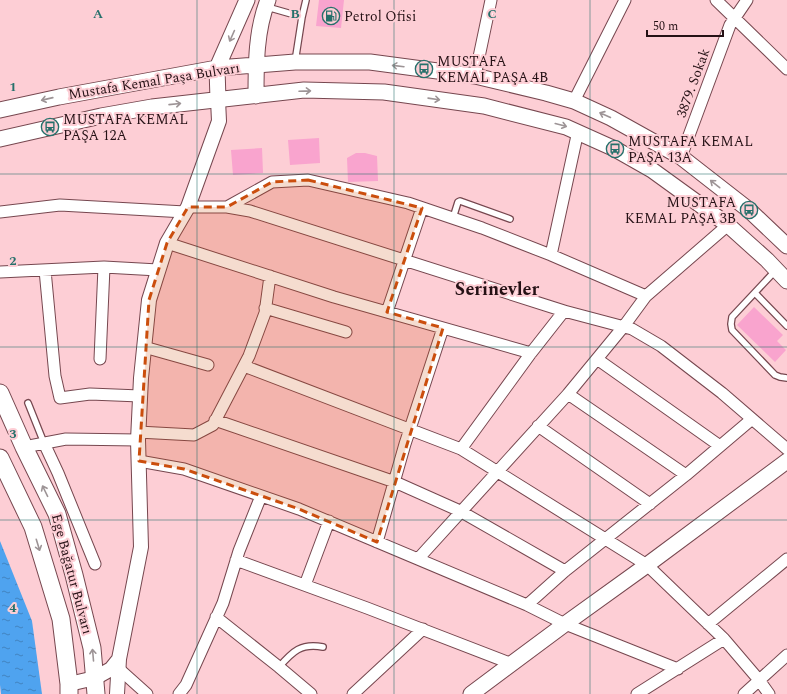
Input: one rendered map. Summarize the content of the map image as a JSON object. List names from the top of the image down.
{
  "streets": {
    "main road": ["Mustafa Kemal Paşa Bulvarı", "Ege Bağatur Bulvarı"],
    "street": ["3879. Sokak"]
  },
  "crossings": [
    ["Mustafa Kemal Paşa Bulvarı", "3879. Sokak"]
  ],
  "districts": ["Serinevler"],
  "places": {
    "fuel station": ["Petrol Ofisi"],
    "bus stop": [
      "MUSTAFA KEMAL PAŞA 4B",
      "MUSTAFA KEMAL PAŞA 12A",
      "MUSTAFA KEMAL PAŞA 13A",
      "MUSTAFA KEMAL PAŞA 3B"
    ]
  },
  "scale_bar": "50 m",
  "grid": {
    "columns": ["A", "B", "C"],
    "rows": [
      "1",
      "2",
      "3",
      "4"
    ]
  }
}
